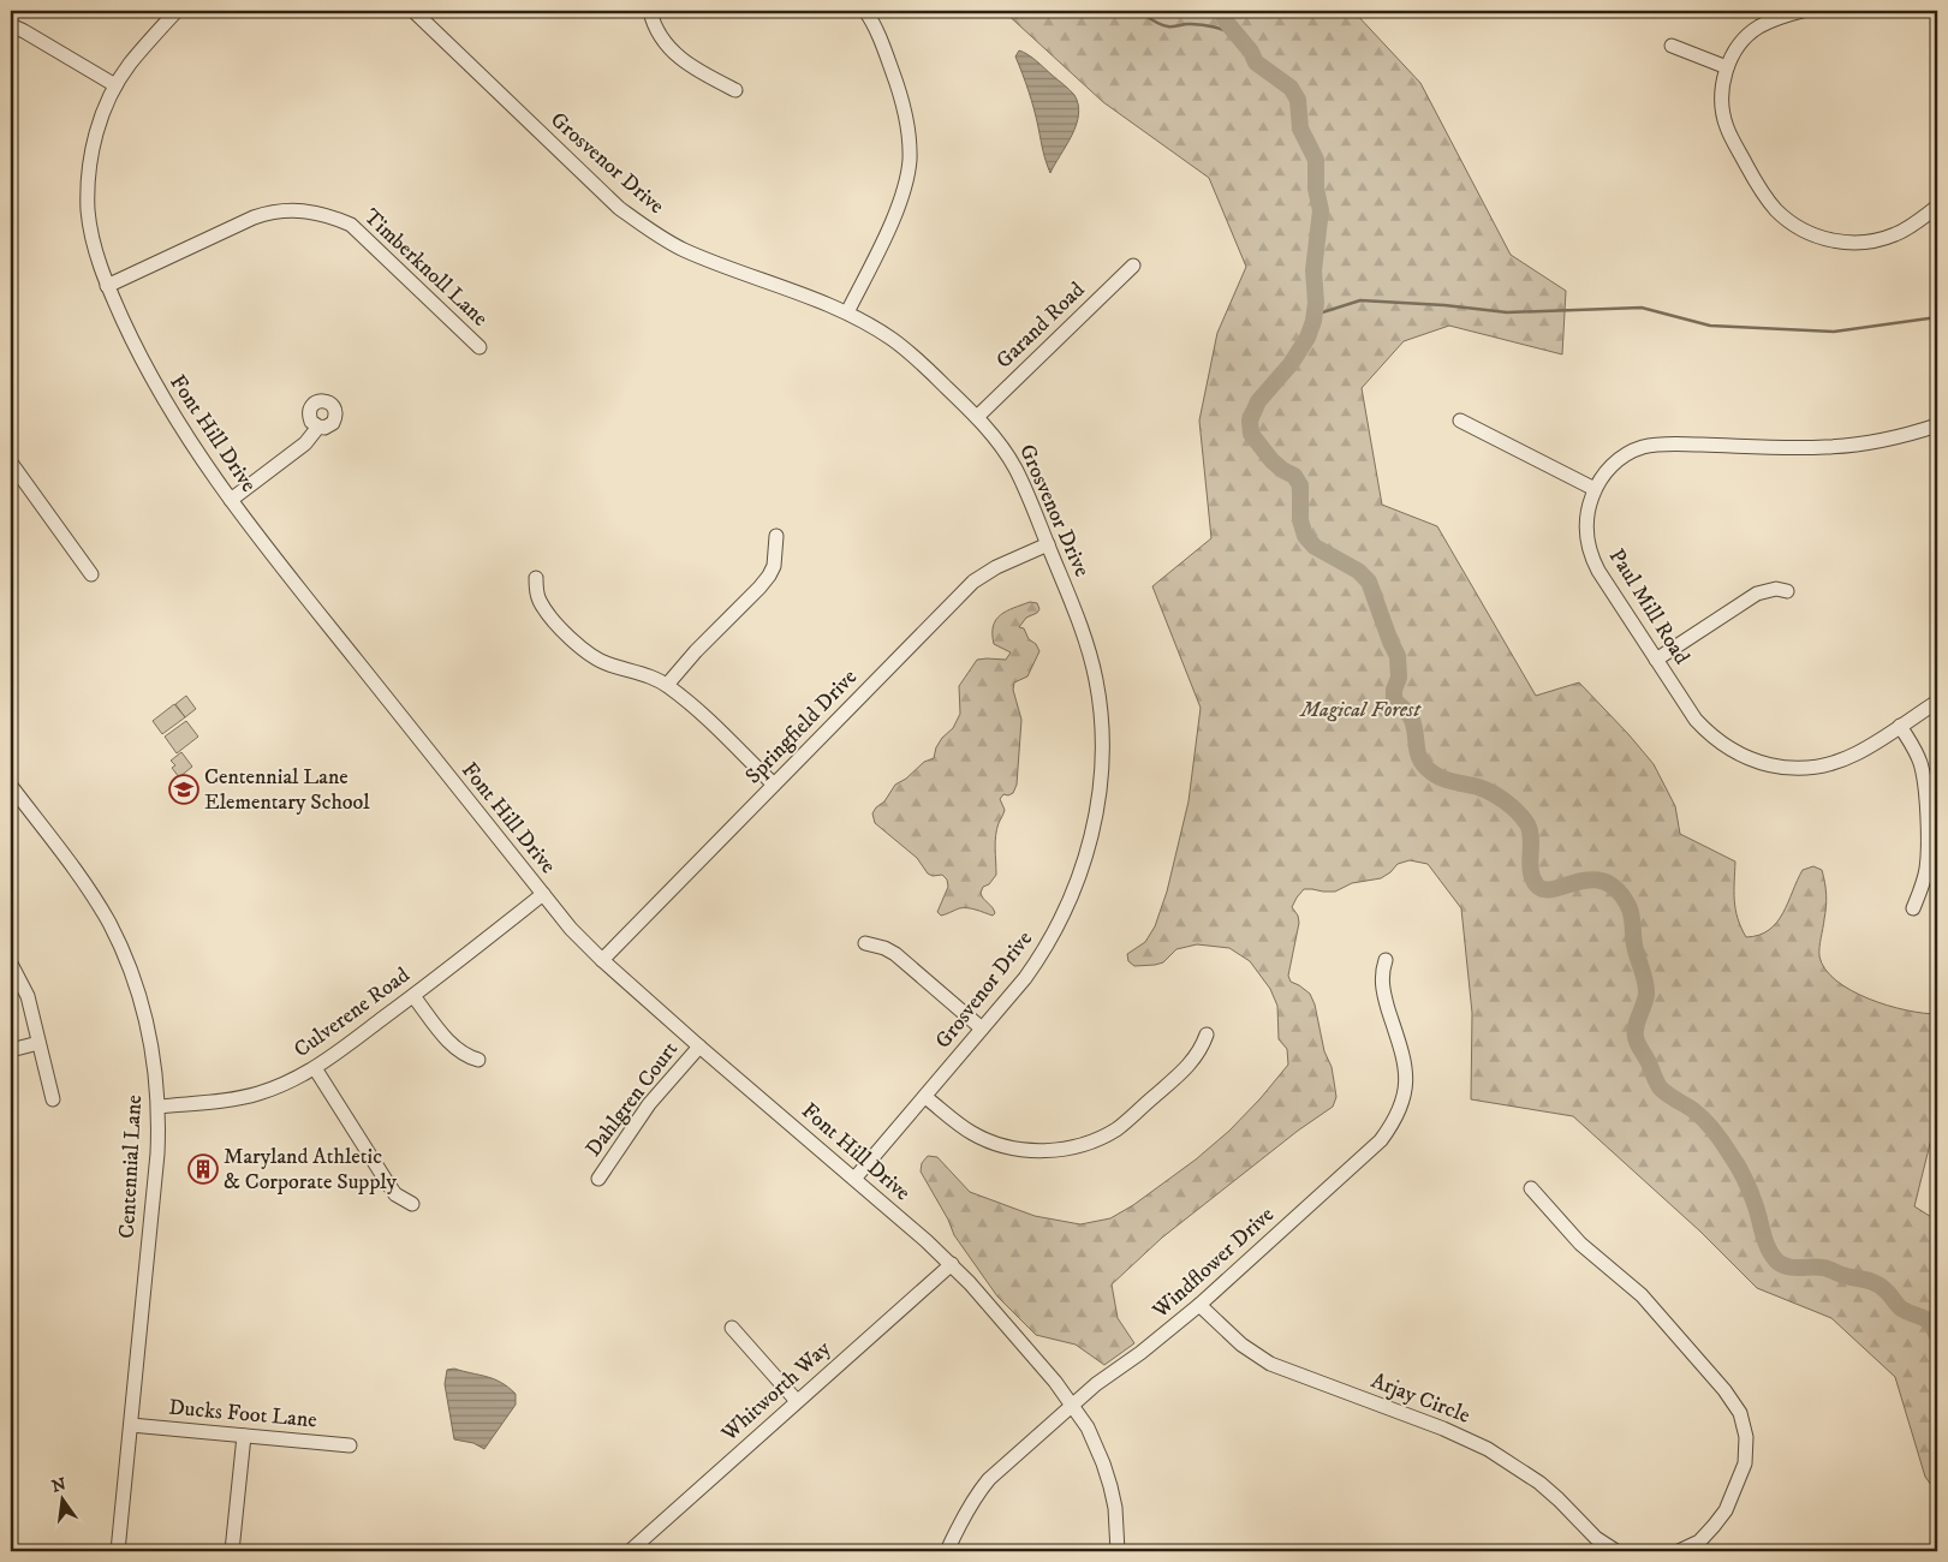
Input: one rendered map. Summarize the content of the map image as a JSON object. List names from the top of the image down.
{
  "streets": {
    "street": [
      "Grosvenor Drive",
      "Timberknoll Lane",
      "Garand Road",
      "Font Hill Drive",
      "Paul Mill Road",
      "Springfield Drive",
      "Culverene Road",
      "Dahlgren Court",
      "Centennial Lane",
      "Windflower Drive",
      "Whitworth Way",
      "Arjay Circle",
      "Ducks Foot Lane"
    ]
  },
  "crossings": [
    ["Grosvenor Drive", "Garand Road"],
    ["Grosvenor Drive", "Font Hill Drive"],
    ["Grosvenor Drive", "Springfield Drive"],
    ["Timberknoll Lane", "Font Hill Drive"],
    ["Font Hill Drive", "Springfield Drive"],
    ["Font Hill Drive", "Culverene Road"],
    ["Font Hill Drive", "Dahlgren Court"],
    ["Font Hill Drive", "Windflower Drive"],
    ["Font Hill Drive", "Whitworth Way"],
    ["Culverene Road", "Centennial Lane"],
    ["Centennial Lane", "Ducks Foot Lane"],
    ["Windflower Drive", "Arjay Circle"]
  ],
  "parks": ["Magical Forest"],
  "places": {
    "school or university": ["Centennial Lane Elementary School"],
    "building": ["Maryland Athletic & Corporate Supply"]
  },
  "north": "top"
}
